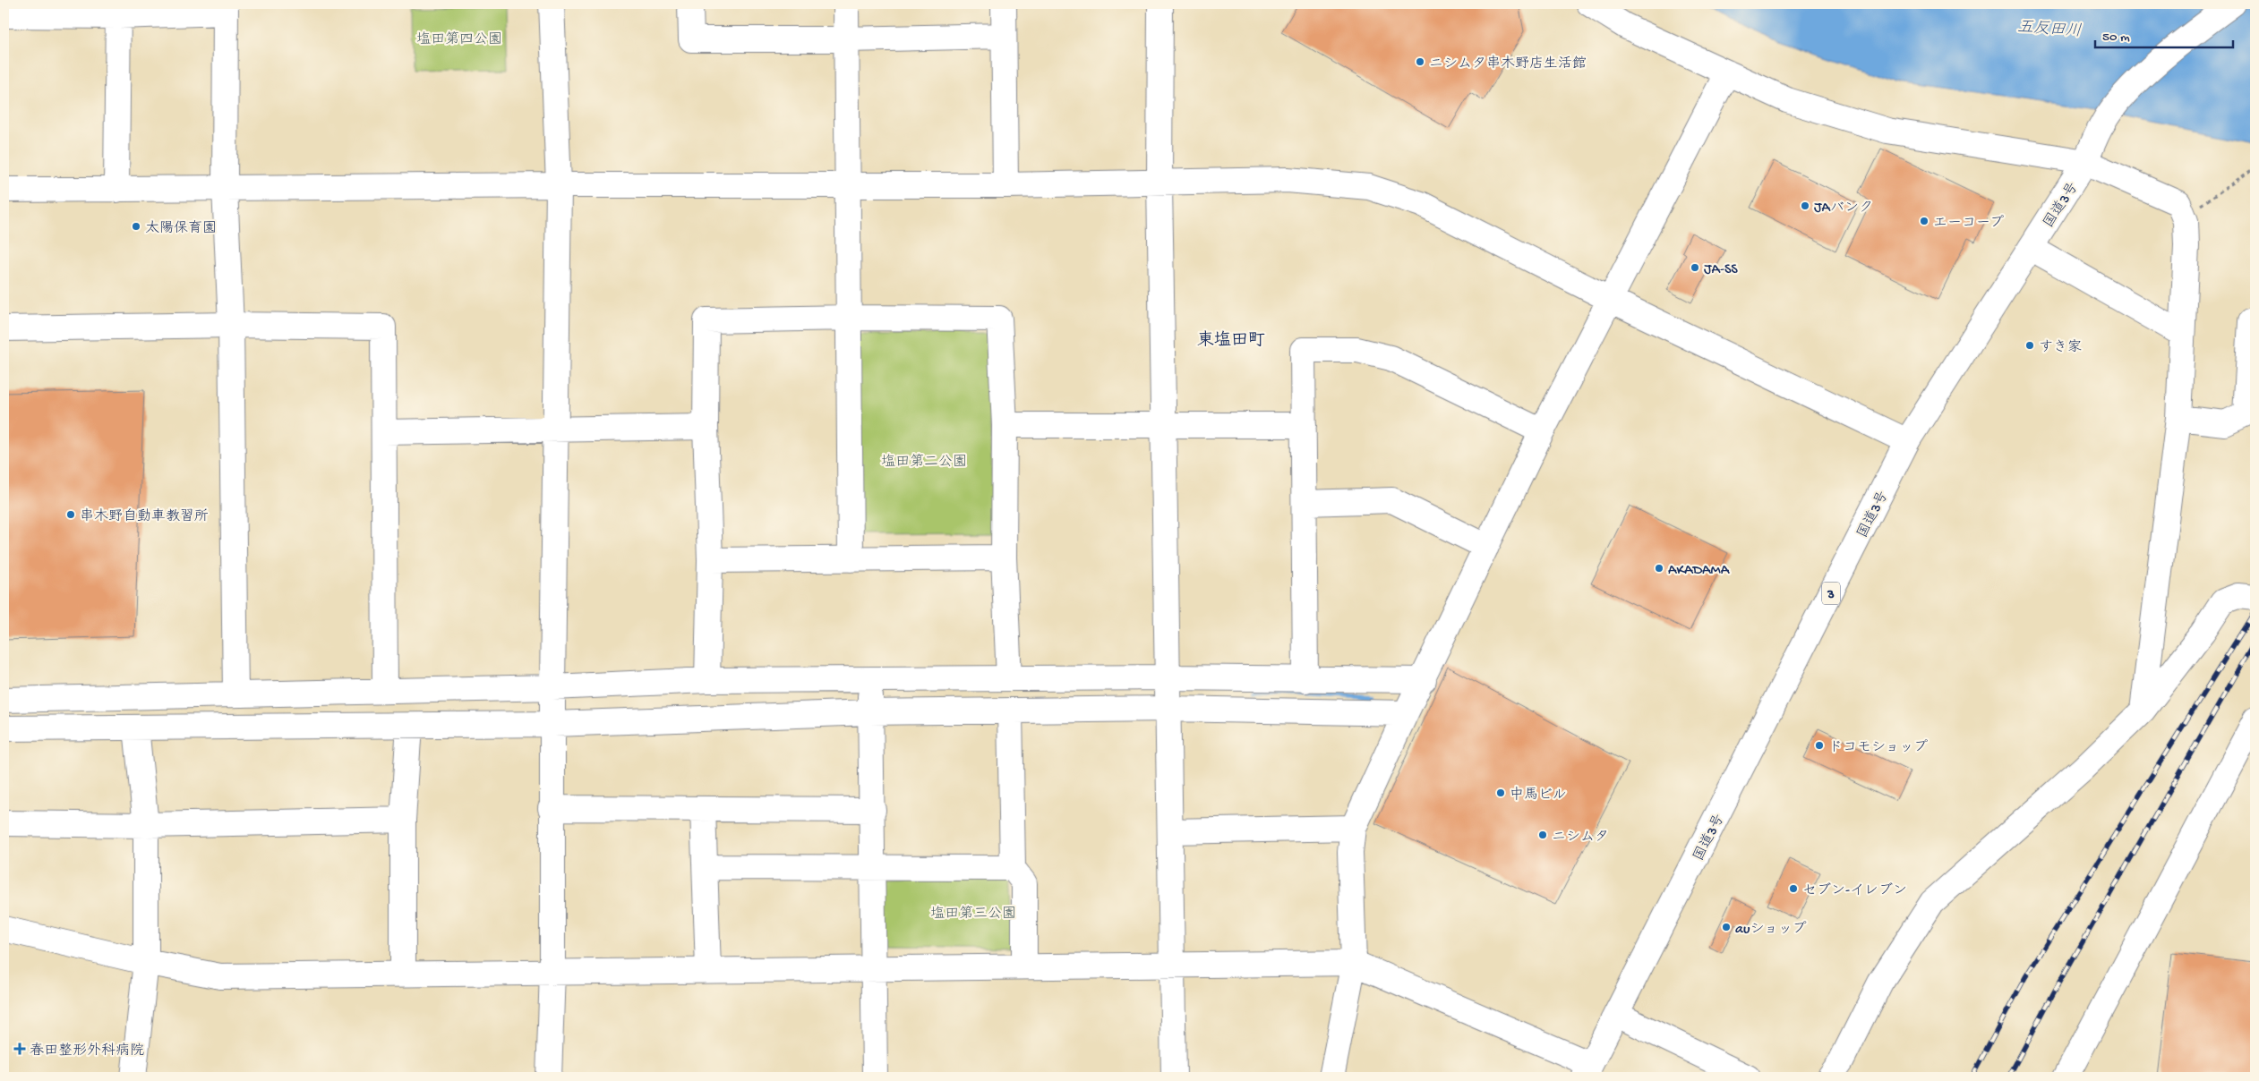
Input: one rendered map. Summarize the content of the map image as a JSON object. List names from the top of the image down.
{
  "streets": {
    "main road": ["国道3号", "3"]
  },
  "districts": ["東塩田町"],
  "water": ["五反田川"],
  "parks": ["塩田第四公園", "塩田第二公園", "塩田第三公園"],
  "places": {
    "other": [
      "ニシムタ串木野店生活館",
      "JAバンク",
      "エーコープ",
      "太陽保育園",
      "JA-SS",
      "すき家",
      "串木野自動車教習所",
      "AKADAMA",
      "ドコモショップ",
      "中馬ビル",
      "ニシムタ",
      "セブン-イレブン",
      "auショップ"
    ],
    "health": ["春田整形外科病院"]
  },
  "scale_bar": "50 m"
}
